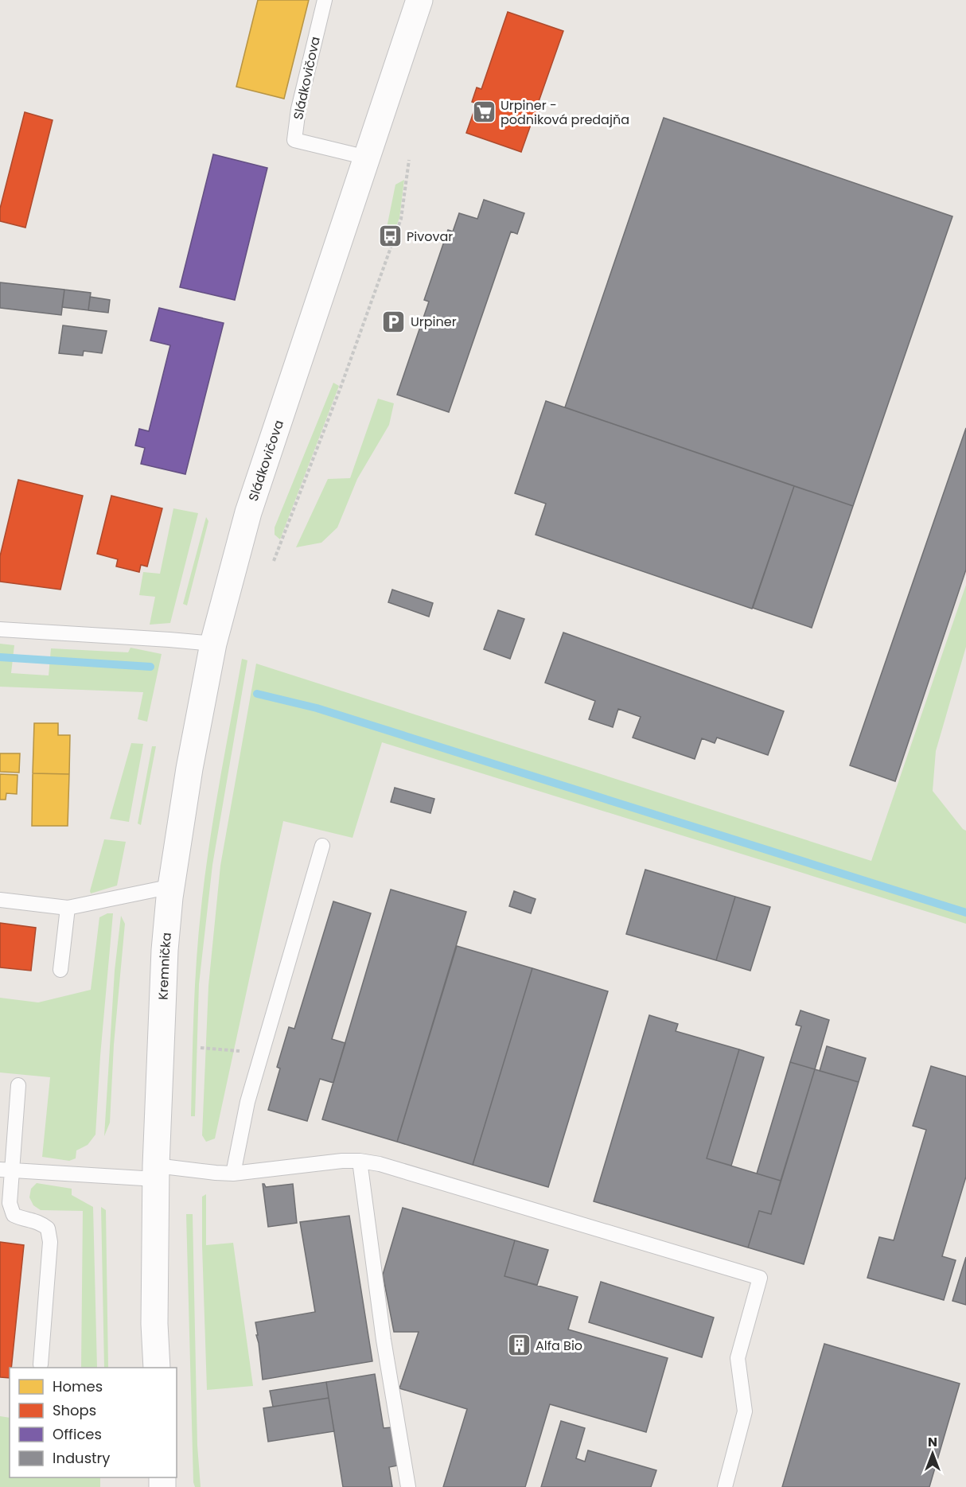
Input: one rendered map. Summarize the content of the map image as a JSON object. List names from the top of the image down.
{
  "streets": {
    "main road": ["Sládkovičova", "Kremnička"]
  },
  "crossings": [
    ["Sládkovičova", "Kremnička"]
  ],
  "places": {
    "supermarket": ["Urpiner - podniková predajňa"],
    "bus stop": ["Pivovar"],
    "parking": ["Urpiner"],
    "building": ["Alfa Bio"]
  },
  "legend": [
    "Homes",
    "Shops",
    "Offices",
    "Industry"
  ],
  "north": "top"
}
